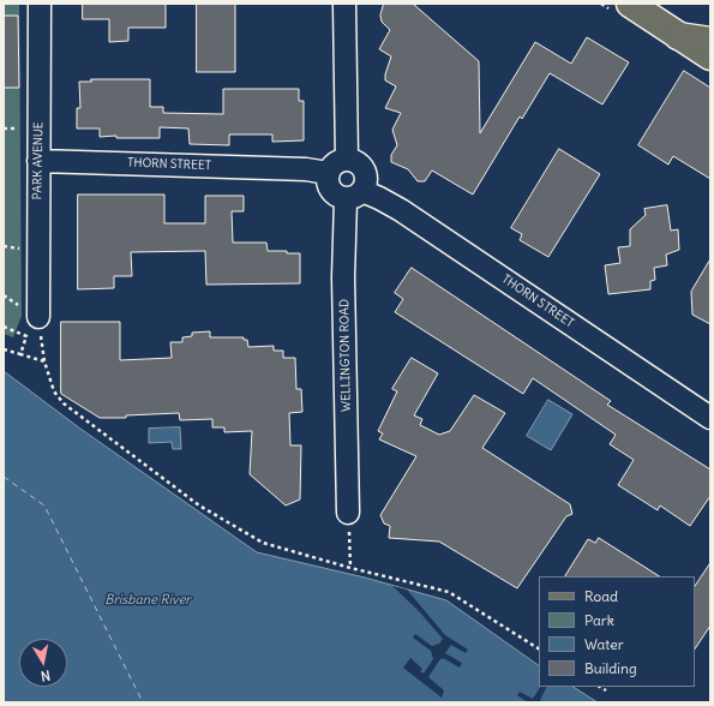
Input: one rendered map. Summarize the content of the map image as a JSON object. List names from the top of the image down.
{
  "streets": {
    "street": ["PARK AVENUE", "THORN STREET", "WELLINGTON ROAD"]
  },
  "crossings": [
    ["PARK AVENUE", "THORN STREET"],
    ["THORN STREET", "WELLINGTON ROAD"]
  ],
  "water": ["Brisbane River"],
  "legend": [
    "Road",
    "Park",
    "Water",
    "Building"
  ],
  "north": "bottom"
}
